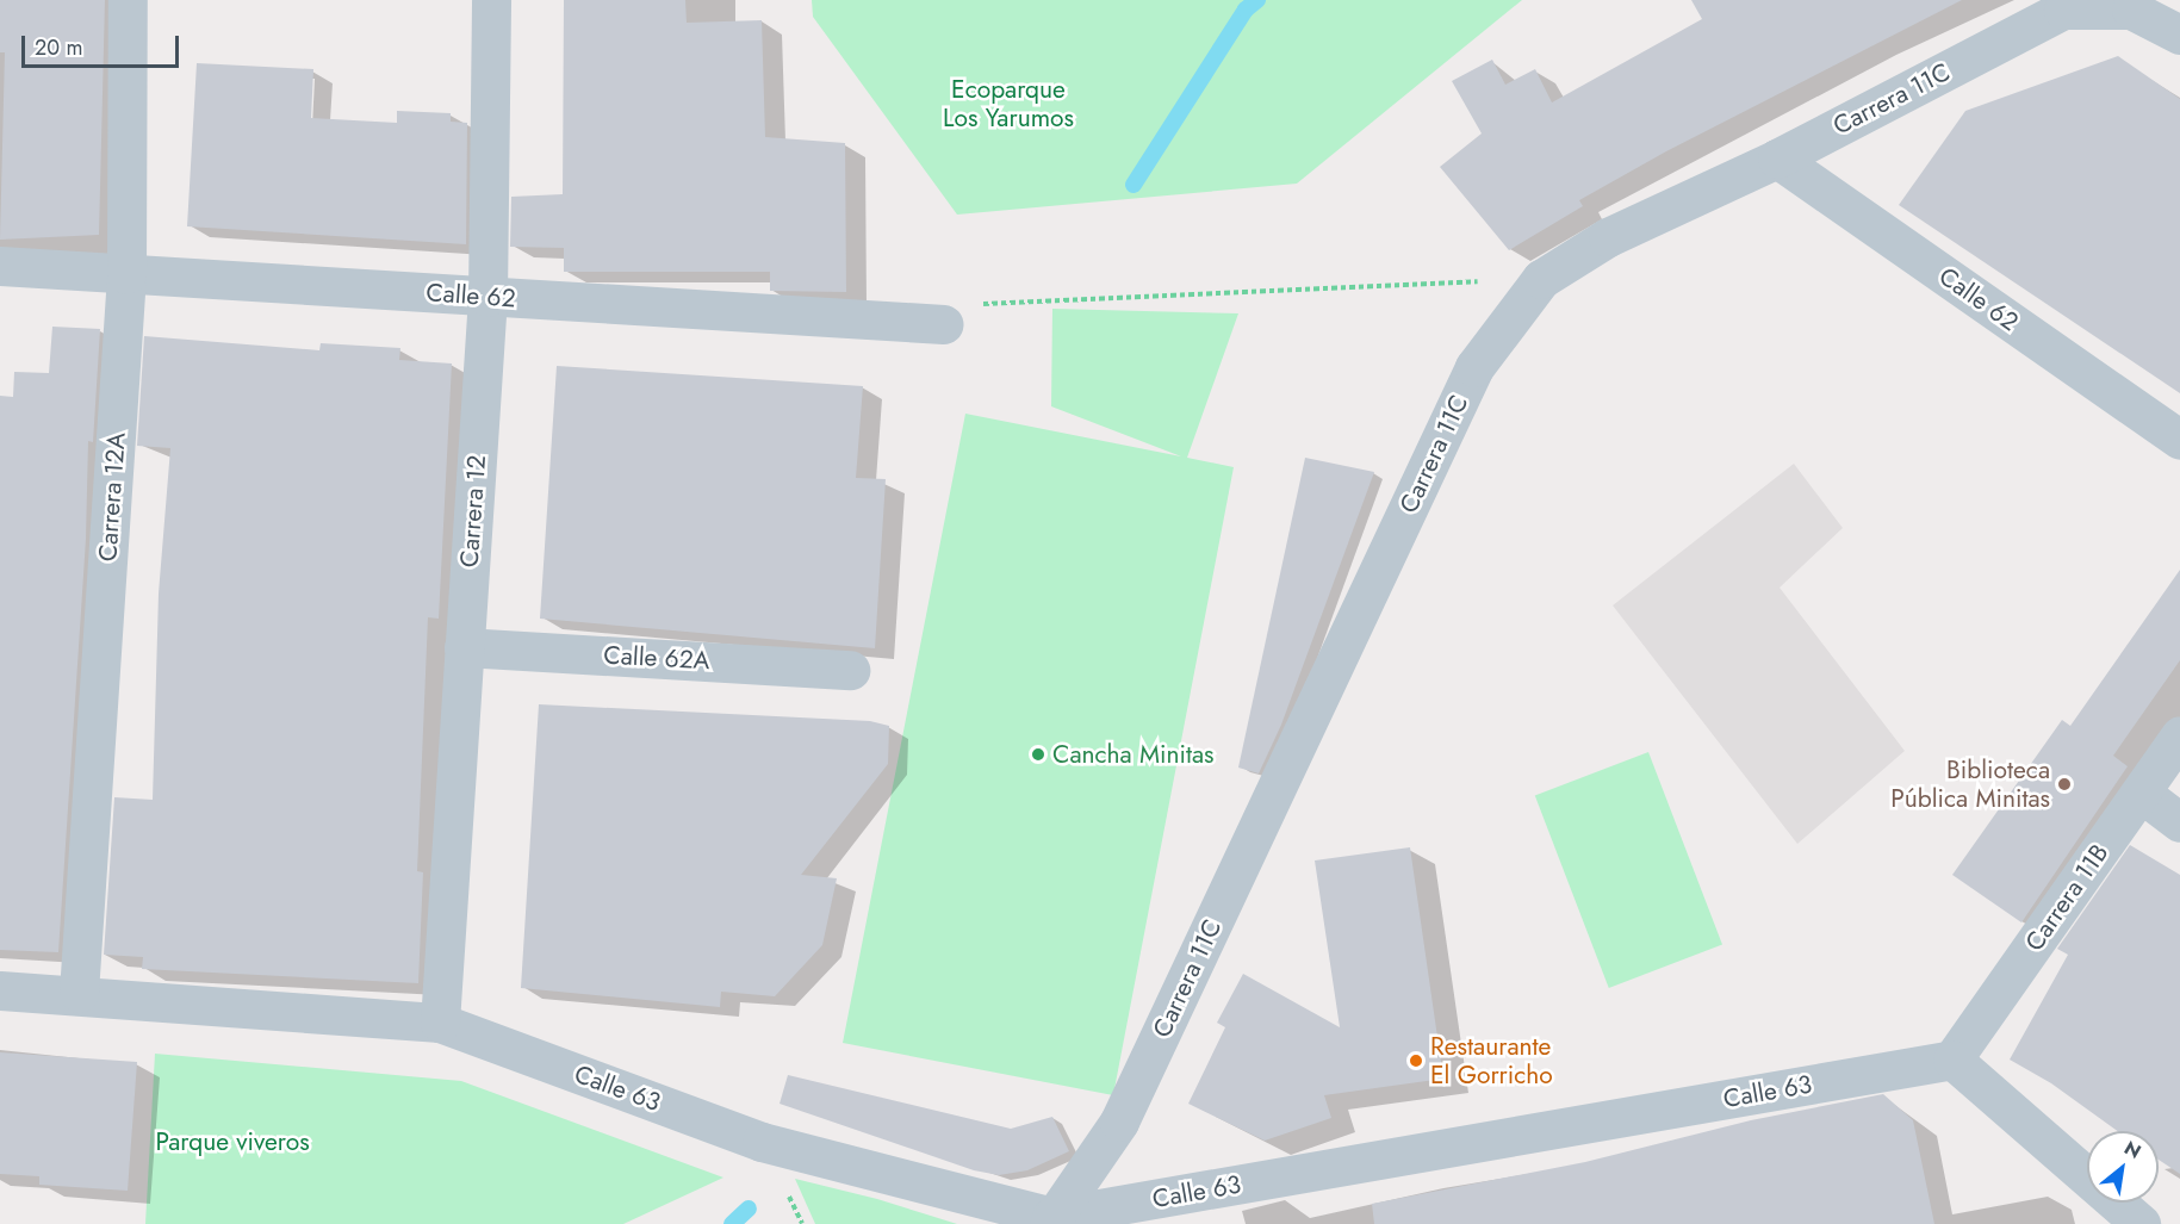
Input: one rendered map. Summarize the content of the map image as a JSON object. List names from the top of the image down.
{
  "streets": {
    "street": [
      "Carrera 11C",
      "Calle 62",
      "Carrera 12A",
      "Carrera 12",
      "Calle 62A",
      "Carrera 11B",
      "Calle 63"
    ]
  },
  "crossings": [
    ["Carrera 11C", "Calle 62"],
    ["Carrera 11C", "Calle 63"],
    ["Calle 62", "Carrera 12A"],
    ["Calle 62", "Carrera 12"],
    ["Carrera 12A", "Calle 63"],
    ["Carrera 12", "Calle 62A"],
    ["Carrera 12", "Calle 63"],
    ["Carrera 11B", "Calle 63"]
  ],
  "parks": ["Ecoparque Los Yarumos", "Parque viveros"],
  "places": ["Cancha Minitas", "Biblioteca Pública Minitas", "Restaurante El Gorricho"],
  "scale_bar": "20 m",
  "north": "top right"
}
